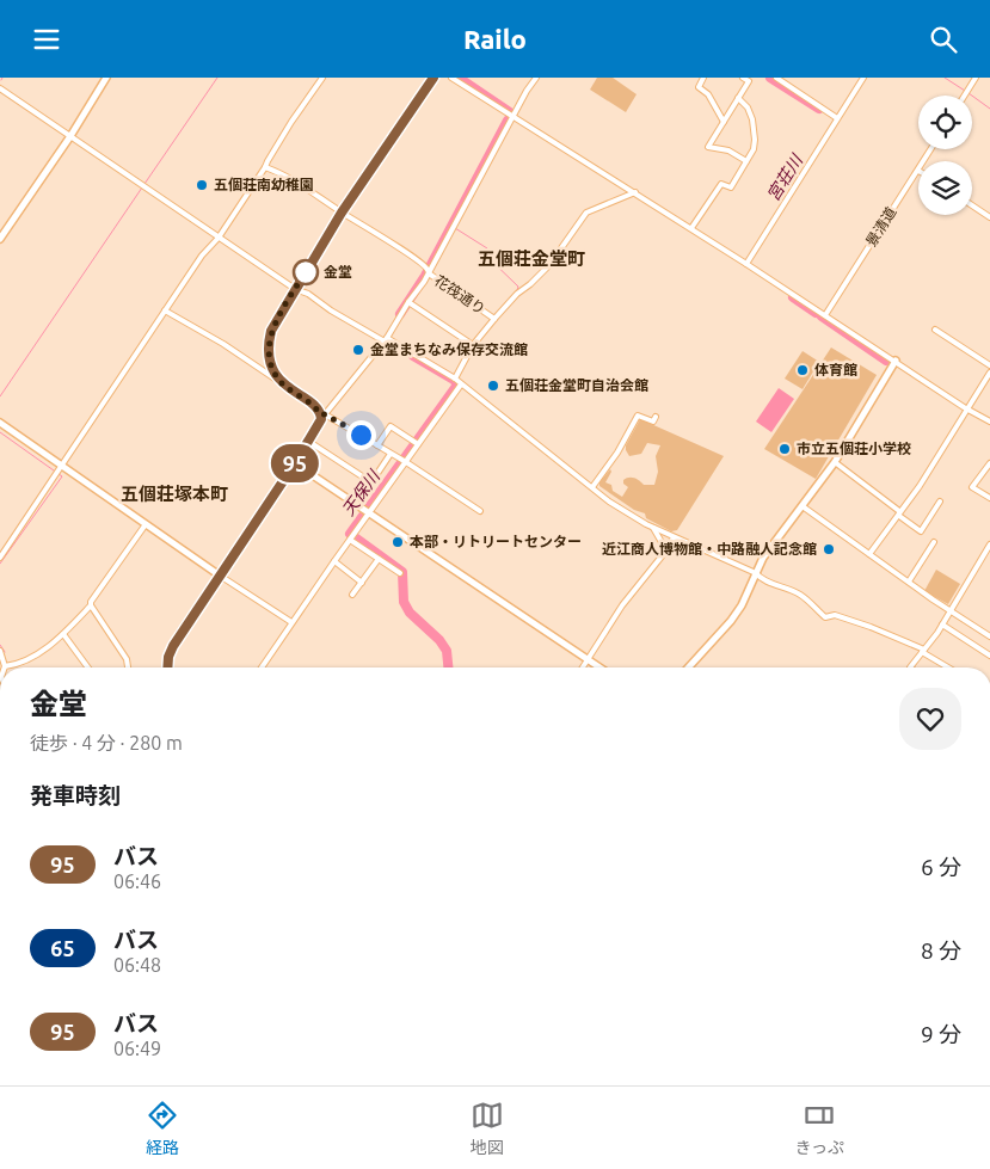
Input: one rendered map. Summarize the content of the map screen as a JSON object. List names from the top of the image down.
{
  "streets": {
    "street": ["景清道", "花筏通り"]
  },
  "districts": ["五個荘金堂町", "五個荘塚本町"],
  "water": ["宮荘川", "天保川"],
  "places": [
    "五個荘南幼稚園",
    "金堂",
    "金堂まちなみ保存交流館",
    "体育館",
    "五個荘金堂町自治会館",
    "市立五個荘小学校",
    "本部・リトリートセンター",
    "近江商人博物館・中路融人記念館"
  ],
  "lines": ["bus line 95"],
  "page": {
    "header": "Railo",
    "on_map": "95",
    "heading": [
      ["金堂", "徒歩 · 4 分 · 280 m"],
      "発車時刻"
    ],
    "list": [
      {
        "mark": "95",
        "name": "バス",
        "note": "06:46",
        "value": "6 分"
      },
      {
        "mark": "65",
        "name": "バス",
        "note": "06:48",
        "value": "8 分"
      },
      {
        "mark": "95",
        "name": "バス",
        "note": "06:49",
        "value": "9 分"
      }
    ],
    "tabs": ["経路", "地図", "きっぷ"]
  }
}
